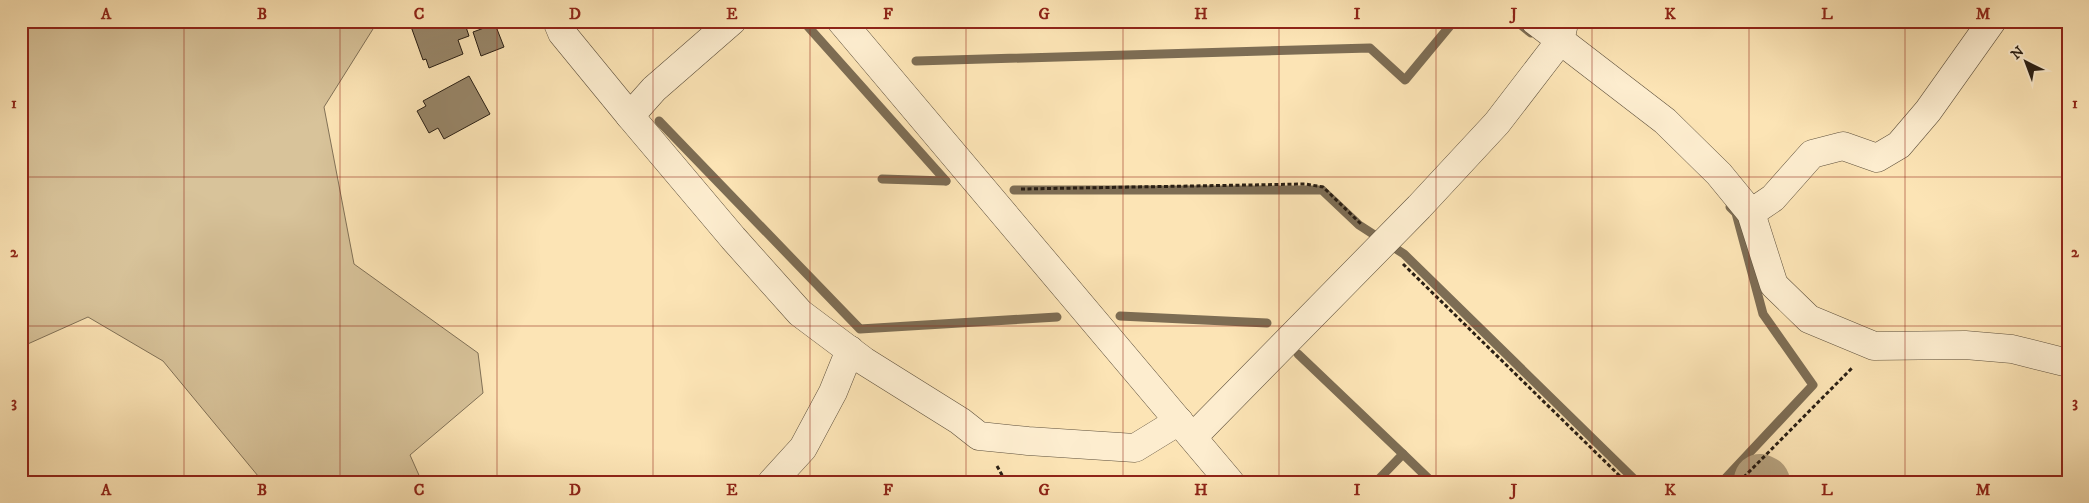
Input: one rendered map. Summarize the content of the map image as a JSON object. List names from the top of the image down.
{
  "north": "top left",
  "grid": {
    "columns": [
      "A",
      "B",
      "C",
      "D",
      "E",
      "F",
      "G",
      "H",
      "I",
      "J",
      "K",
      "L",
      "M"
    ],
    "rows": ["1", "2", "3"]
  }
}
